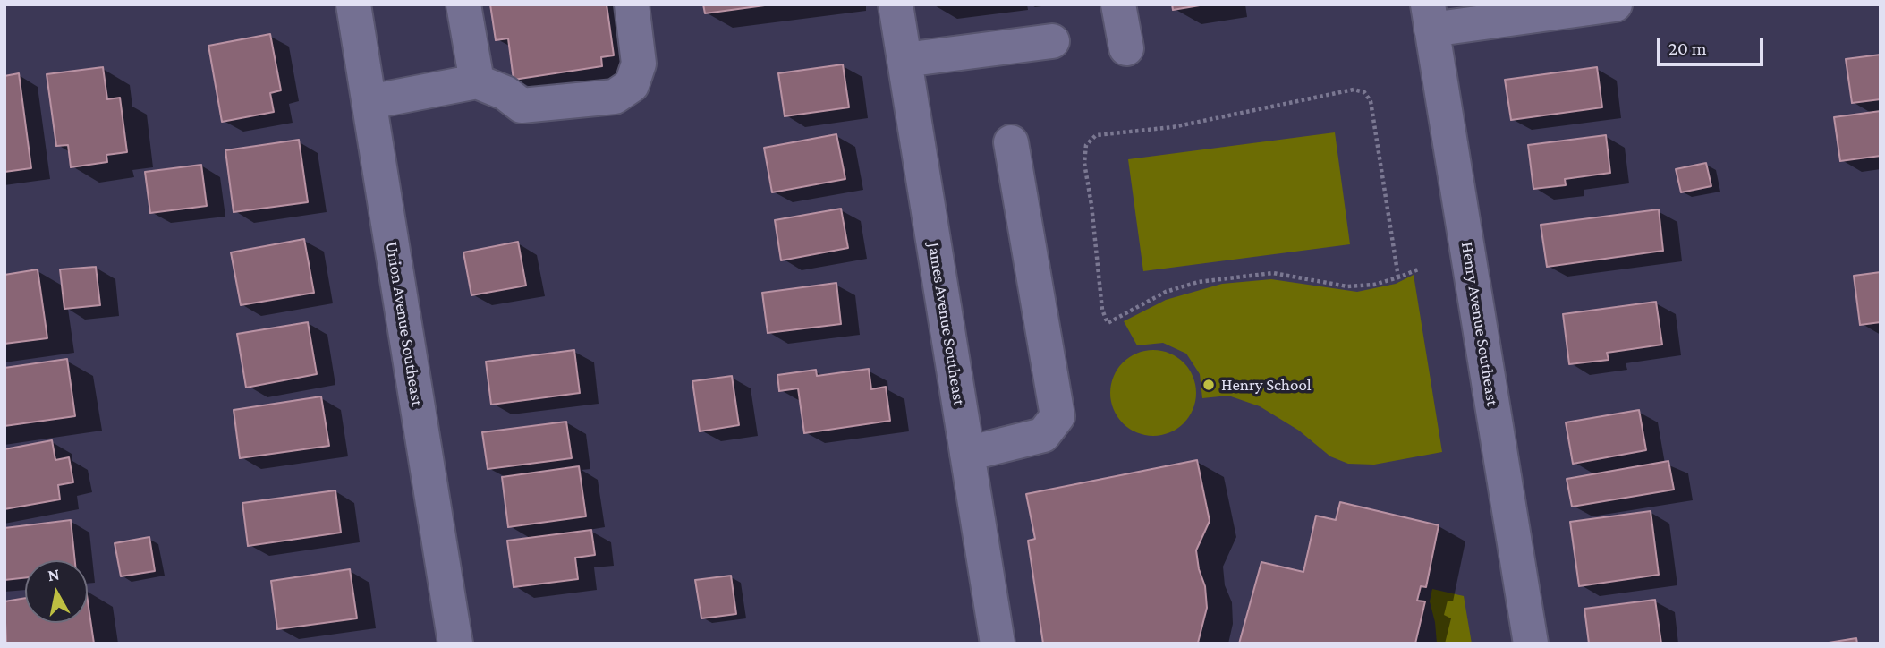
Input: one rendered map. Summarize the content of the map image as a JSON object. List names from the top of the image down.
{
  "streets": {
    "street": ["Union Avenue Southeast", "James Avenue Southeast", "Henry Avenue Southeast"]
  },
  "places": ["Henry School"],
  "scale_bar": "20 m",
  "north": "top"
}
